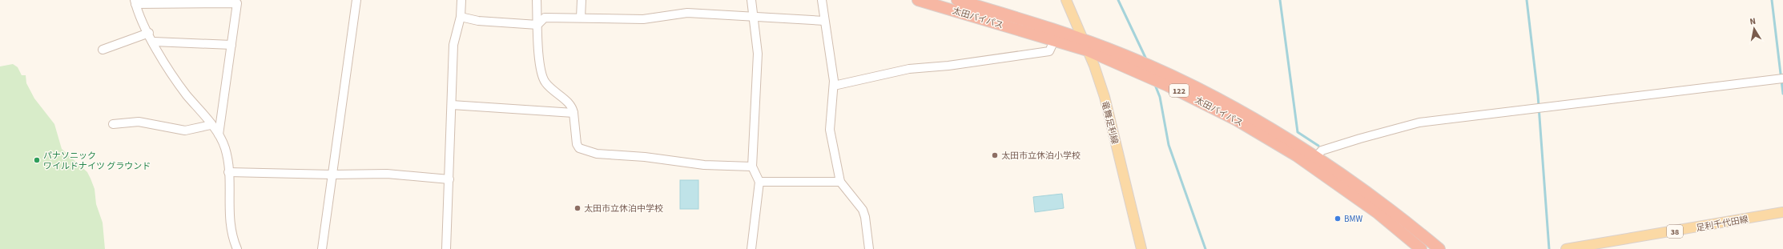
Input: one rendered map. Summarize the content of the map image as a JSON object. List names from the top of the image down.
{
  "streets": {
    "highway": ["太田バイパス", "122"],
    "main road": ["竜舞足利線", "足利千代田線", "38"]
  },
  "crossings": [
    ["太田バイパス", "竜舞足利線"]
  ],
  "places": [
    "太田市立休泊小学校",
    "パナソニック ワイルドナイツ グラウンド",
    "太田市立休泊中学校",
    "BMW"
  ],
  "north": "top"
}
